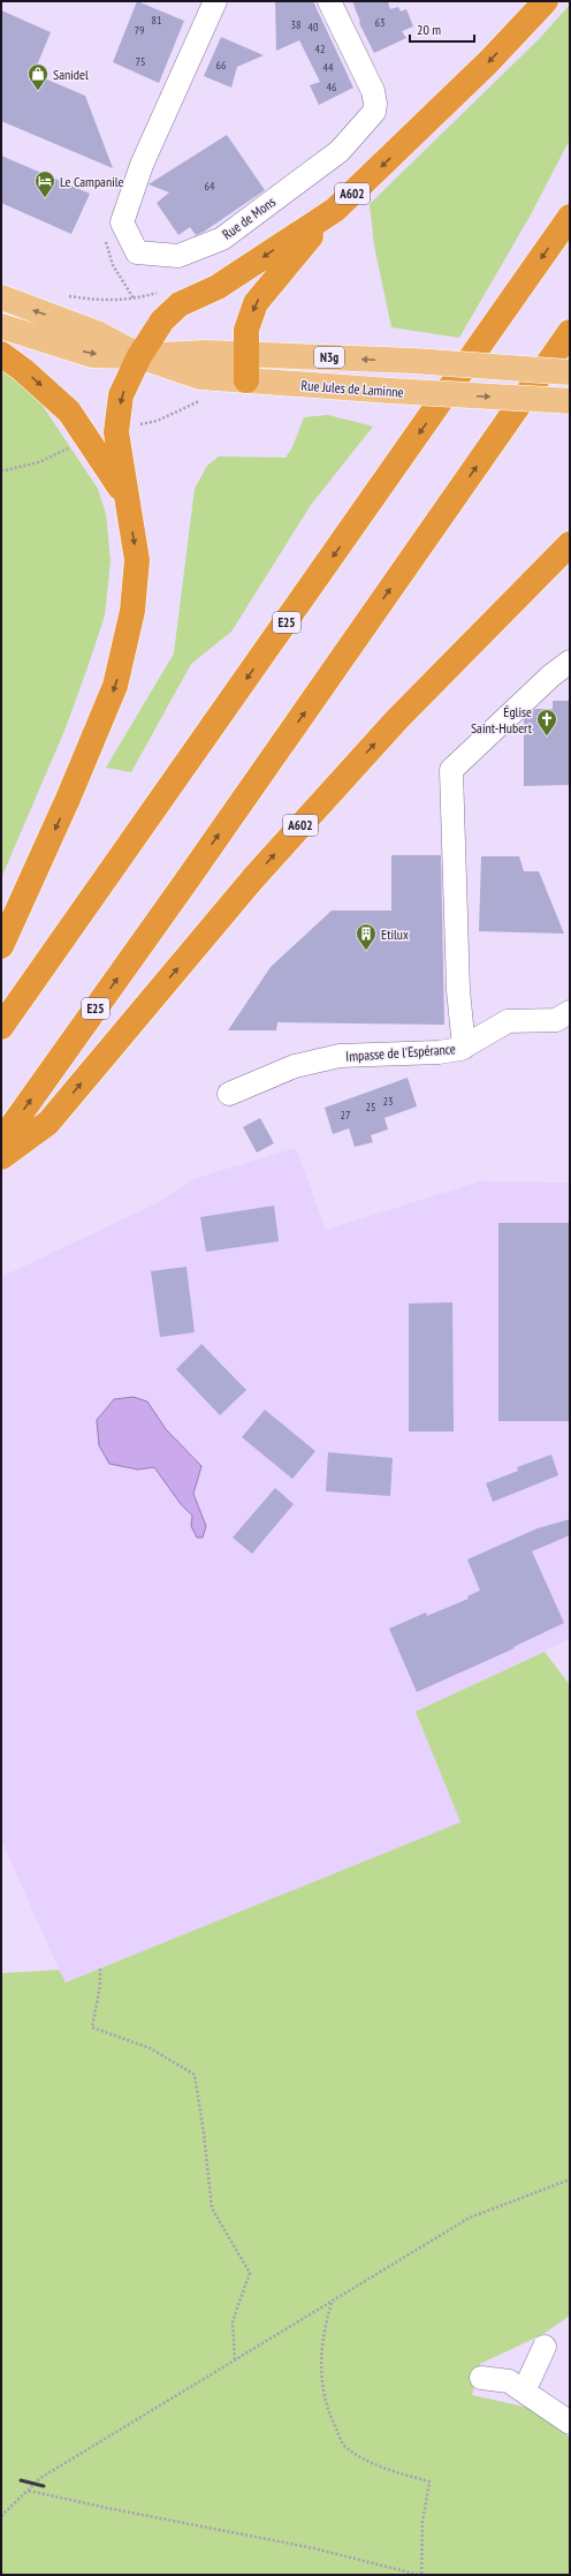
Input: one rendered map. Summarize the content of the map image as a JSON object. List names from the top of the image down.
{
  "streets": {
    "highway": ["A602", "E25"],
    "main road": ["N3g", "Rue Jules de Laminne"],
    "street": ["Rue de Mons", "Impasse de l'Espérance"]
  },
  "crossings": [
    ["A602", "Rue Jules de Laminne"]
  ],
  "places": {
    "shop": ["Sanidel"],
    "hotel": ["Le Campanile"],
    "church": ["Église Saint-Hubert"],
    "building": ["Etilux"]
  },
  "house_numbers": [
    "81",
    "63",
    "38",
    "40",
    "79",
    "42",
    "75",
    "66",
    "44",
    "46",
    "64",
    "23",
    "25",
    "27"
  ],
  "scale_bar": "20 m"
}
